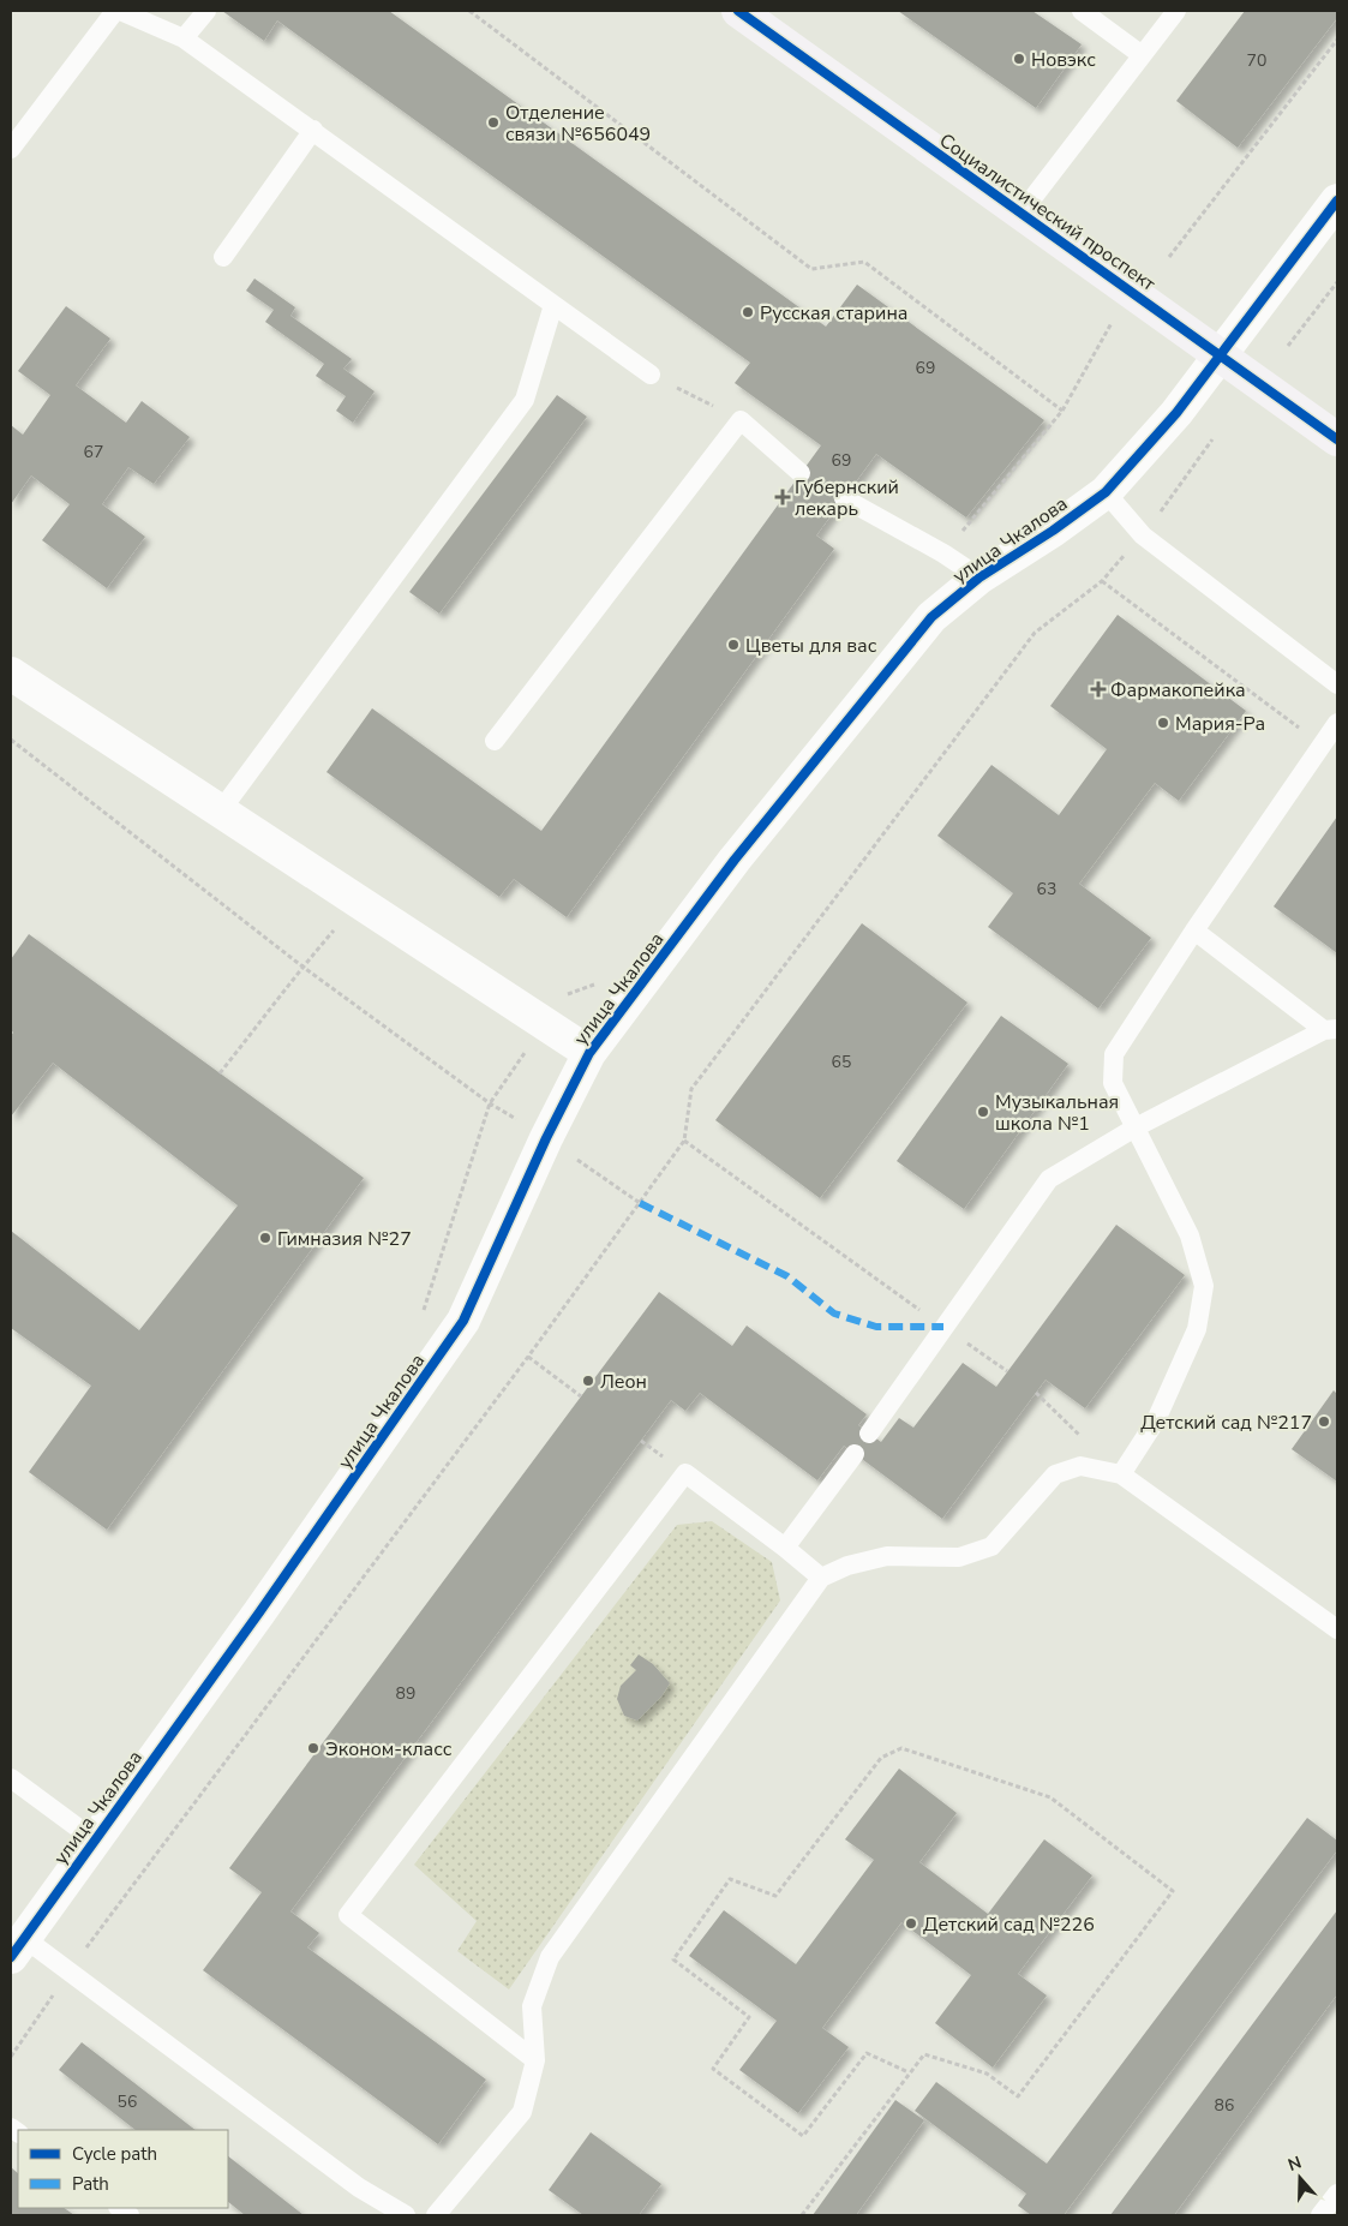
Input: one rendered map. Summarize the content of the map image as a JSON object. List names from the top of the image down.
{
  "streets": {
    "street": ["Социалистический проспект", "улица Чкалова"]
  },
  "crossings": [
    ["Социалистический проспект", "улица Чкалова"]
  ],
  "places": {
    "other": [
      "Новэкс",
      "Отделение связи №656049",
      "Русская старина",
      "Цветы для вас",
      "Мария-Ра",
      "Музыкальная школа №1",
      "Гимназия №27",
      "Леон",
      "Детский сад №217",
      "Эконом-класс",
      "Детский сад №226"
    ],
    "health": ["Губернский лекарь", "Фармакопейка"]
  },
  "house_numbers": [
    "70",
    "69",
    "67",
    "69",
    "63",
    "65",
    "89",
    "56",
    "86"
  ],
  "legend": ["Cycle path", "Path"],
  "north": "top"
}
